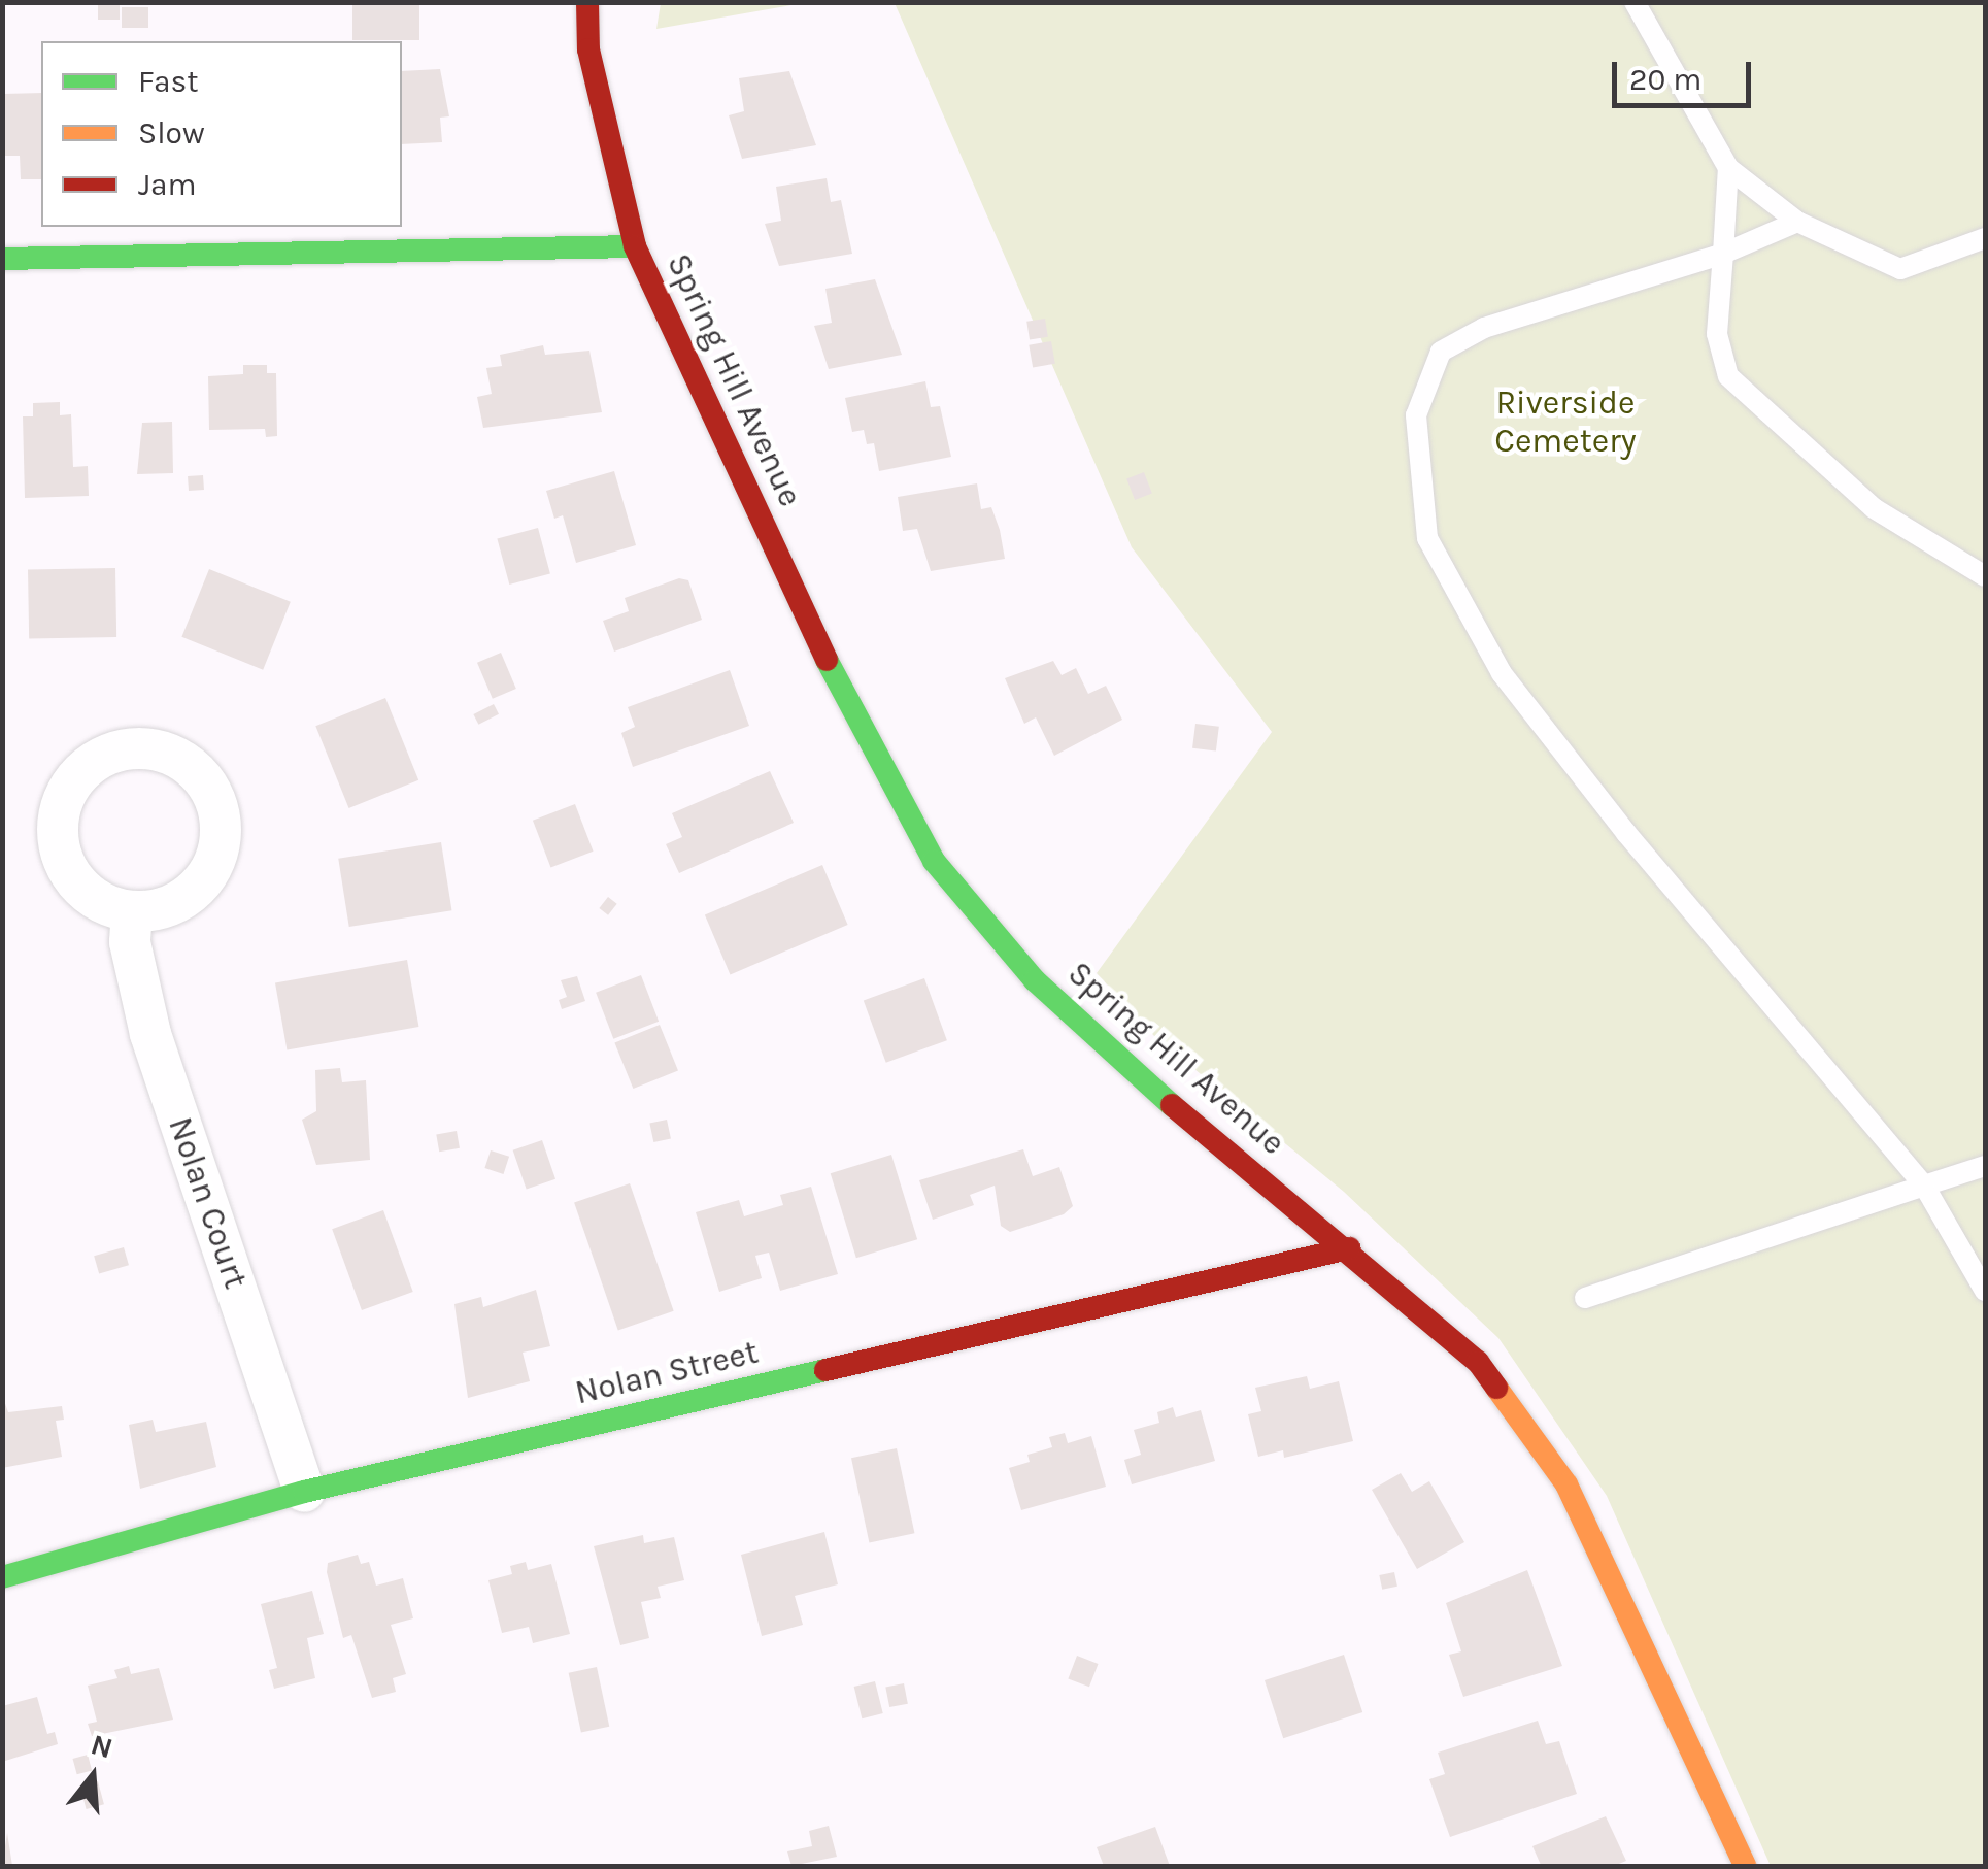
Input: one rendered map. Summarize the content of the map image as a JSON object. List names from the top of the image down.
{
  "streets": {
    "street": ["Spring Hill Avenue", "Nolan Court", "Nolan Street"]
  },
  "crossings": [
    ["Spring Hill Avenue", "Nolan Street"],
    ["Nolan Court", "Nolan Street"]
  ],
  "parks": ["Riverside Cemetery"],
  "legend": ["Fast", "Slow", "Jam"],
  "scale_bar": "20 m",
  "north": "top"
}
